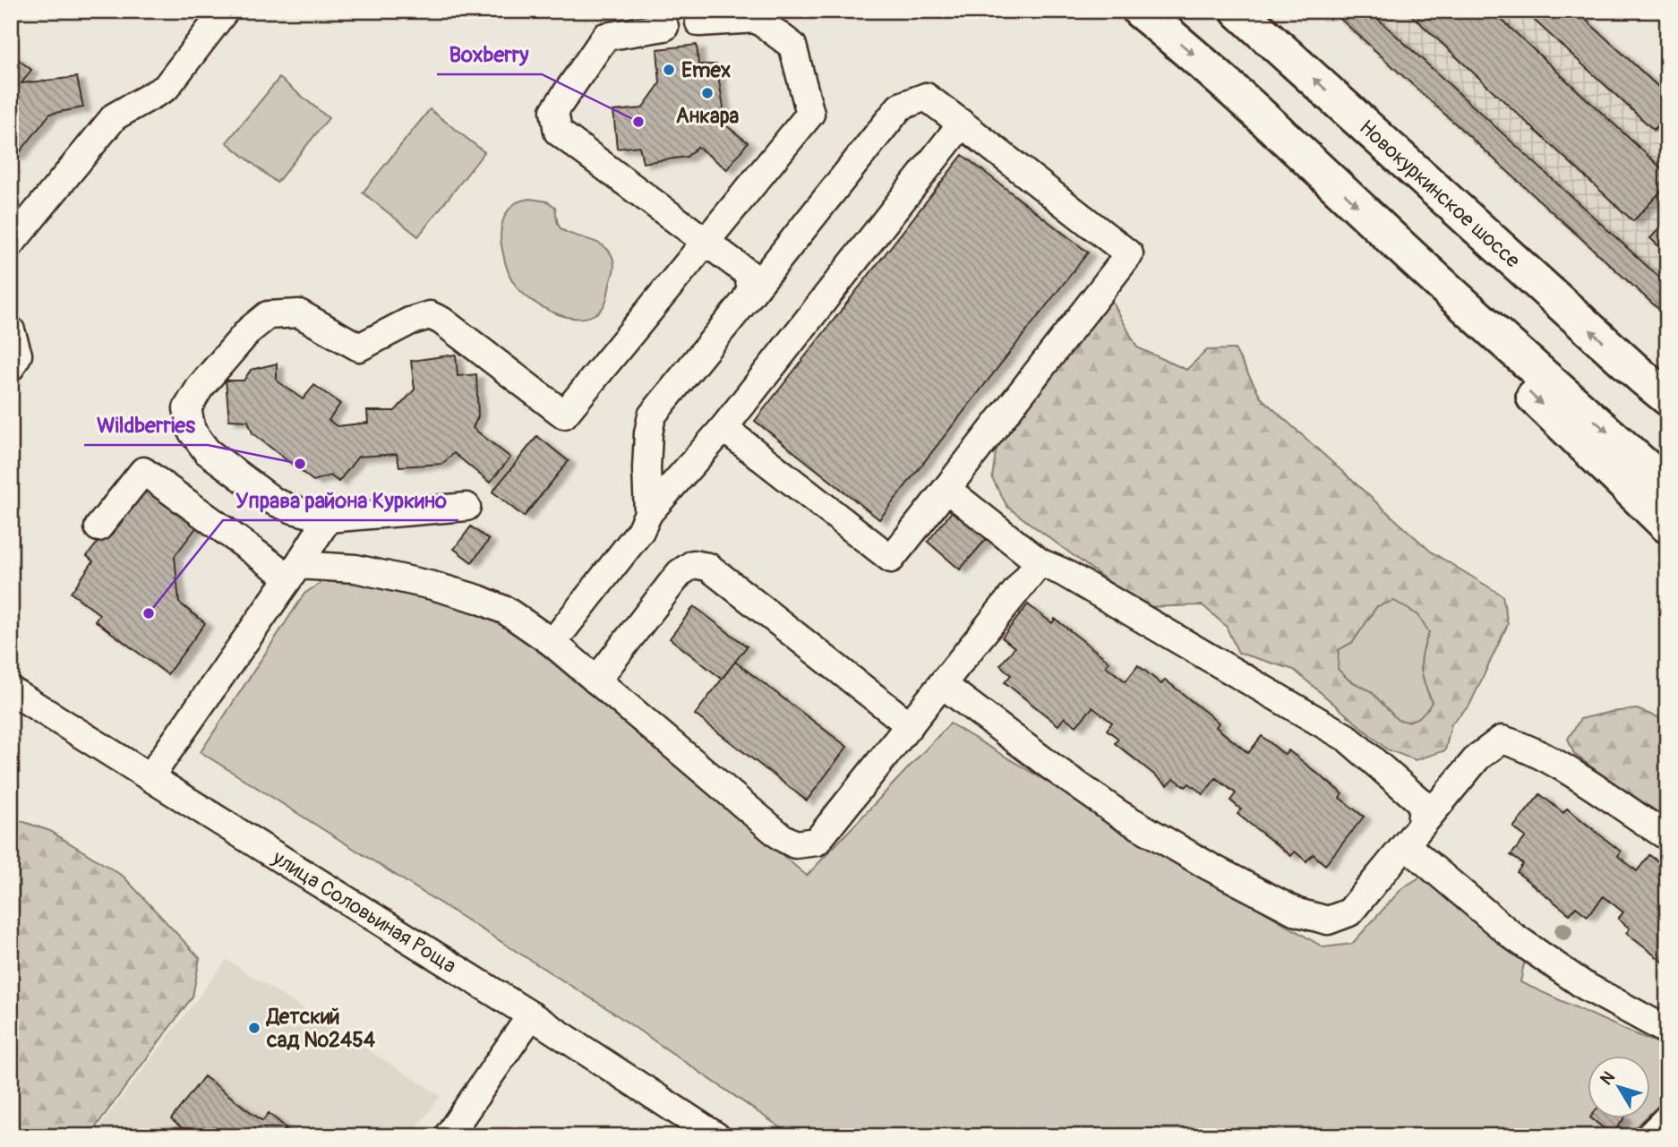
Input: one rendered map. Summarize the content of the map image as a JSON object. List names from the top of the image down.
{
  "streets": {
    "main road": ["Новокуркинское шоссе"],
    "street": ["улица Соловьиная Роща"]
  },
  "places": [
    "Emex",
    "Анкара",
    "Boxberry",
    "Wildberries",
    "Управа района Куркино",
    "Детский сад №2454"
  ],
  "north": "top left"
}
